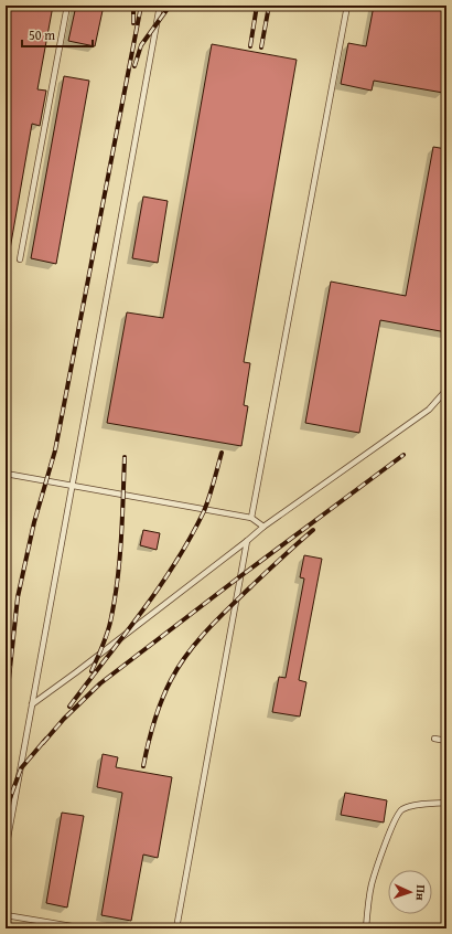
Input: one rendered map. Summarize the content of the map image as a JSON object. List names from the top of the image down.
{
  "scale_bar": "50 m",
  "north": "right"
}
